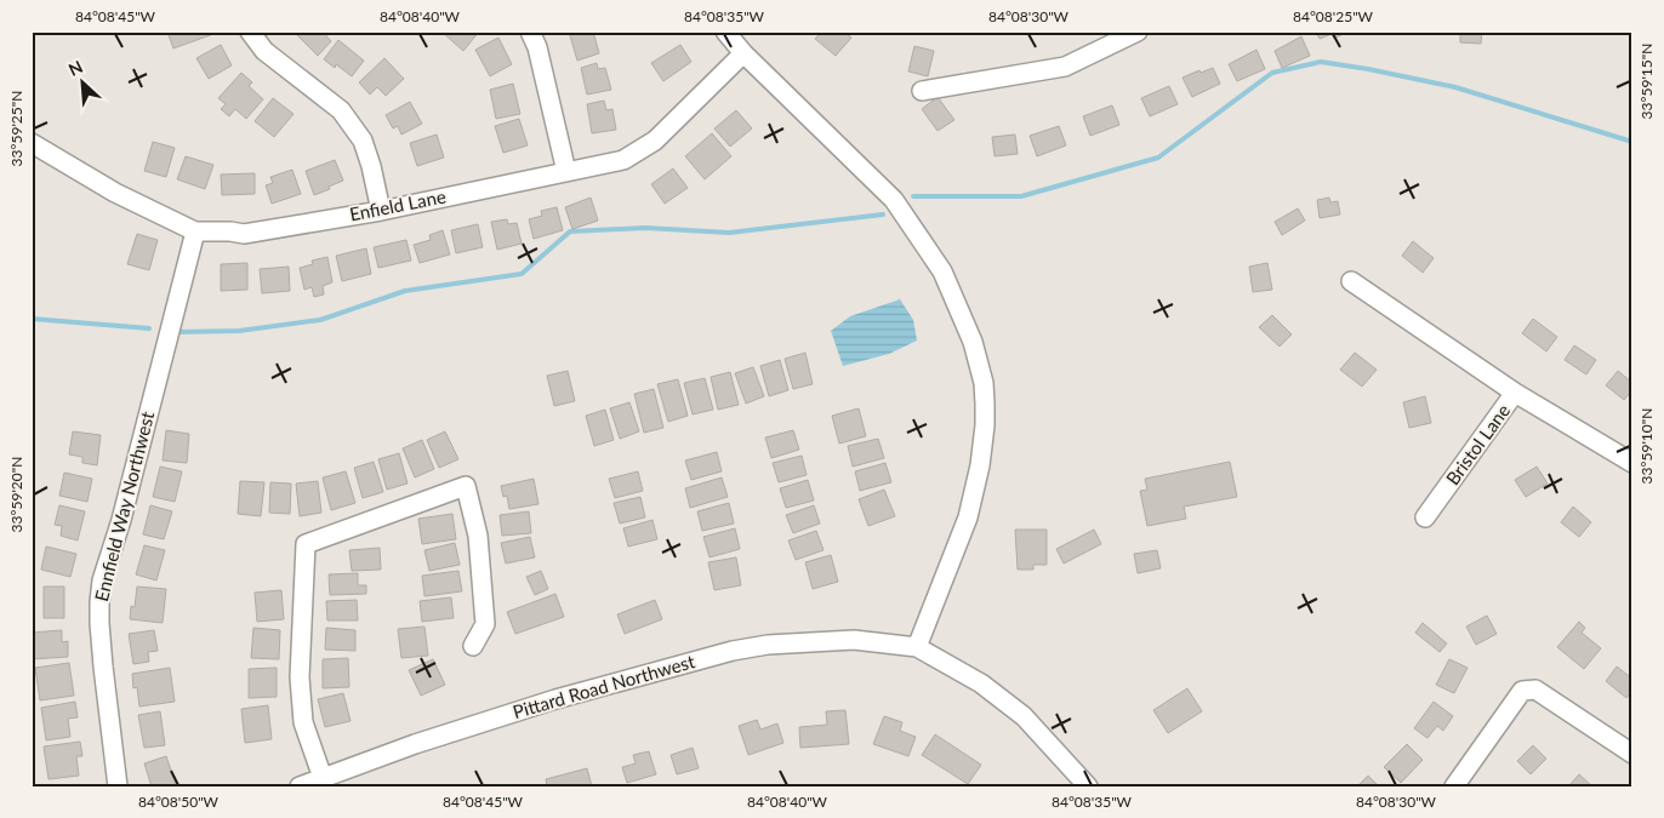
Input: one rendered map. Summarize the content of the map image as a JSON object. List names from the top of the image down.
{
  "streets": {
    "street": [
      "Enfield Lane",
      "Bristol Lane",
      "Ennfield Way Northwest",
      "Pittard Road Northwest"
    ]
  },
  "crossings": [
    ["Enfield Lane", "Ennfield Way Northwest"]
  ],
  "north": "top left",
  "coordinates": [
    "84°08'45\"W",
    "84°08'40\"W",
    "84°08'35\"W",
    "84°08'30\"W",
    "84°08'25\"W",
    "33°59'15\"N",
    "33°59'25\"N",
    "33°59'10\"N",
    "33°59'20\"N",
    "84°08'50\"W"
  ]
}
